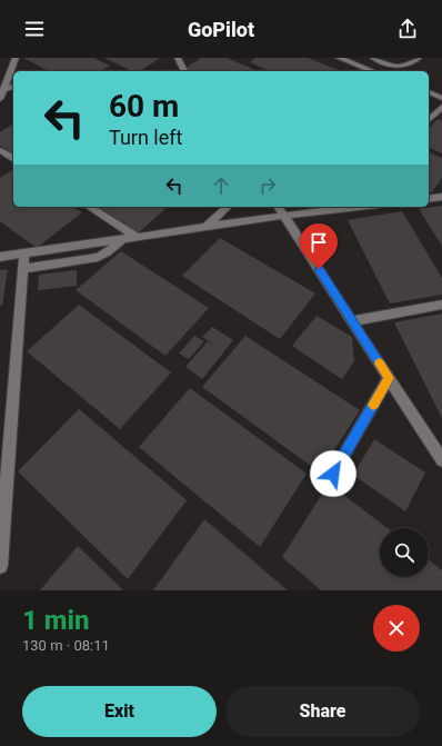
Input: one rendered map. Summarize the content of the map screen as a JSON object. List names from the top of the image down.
{
  "page": {
    "header": "GoPilot",
    "turn": ["60 m", "Turn left"],
    "heading": ["1 min", "130 m · 08:11"],
    "buttons": ["Exit", "Share"]
  }
}
